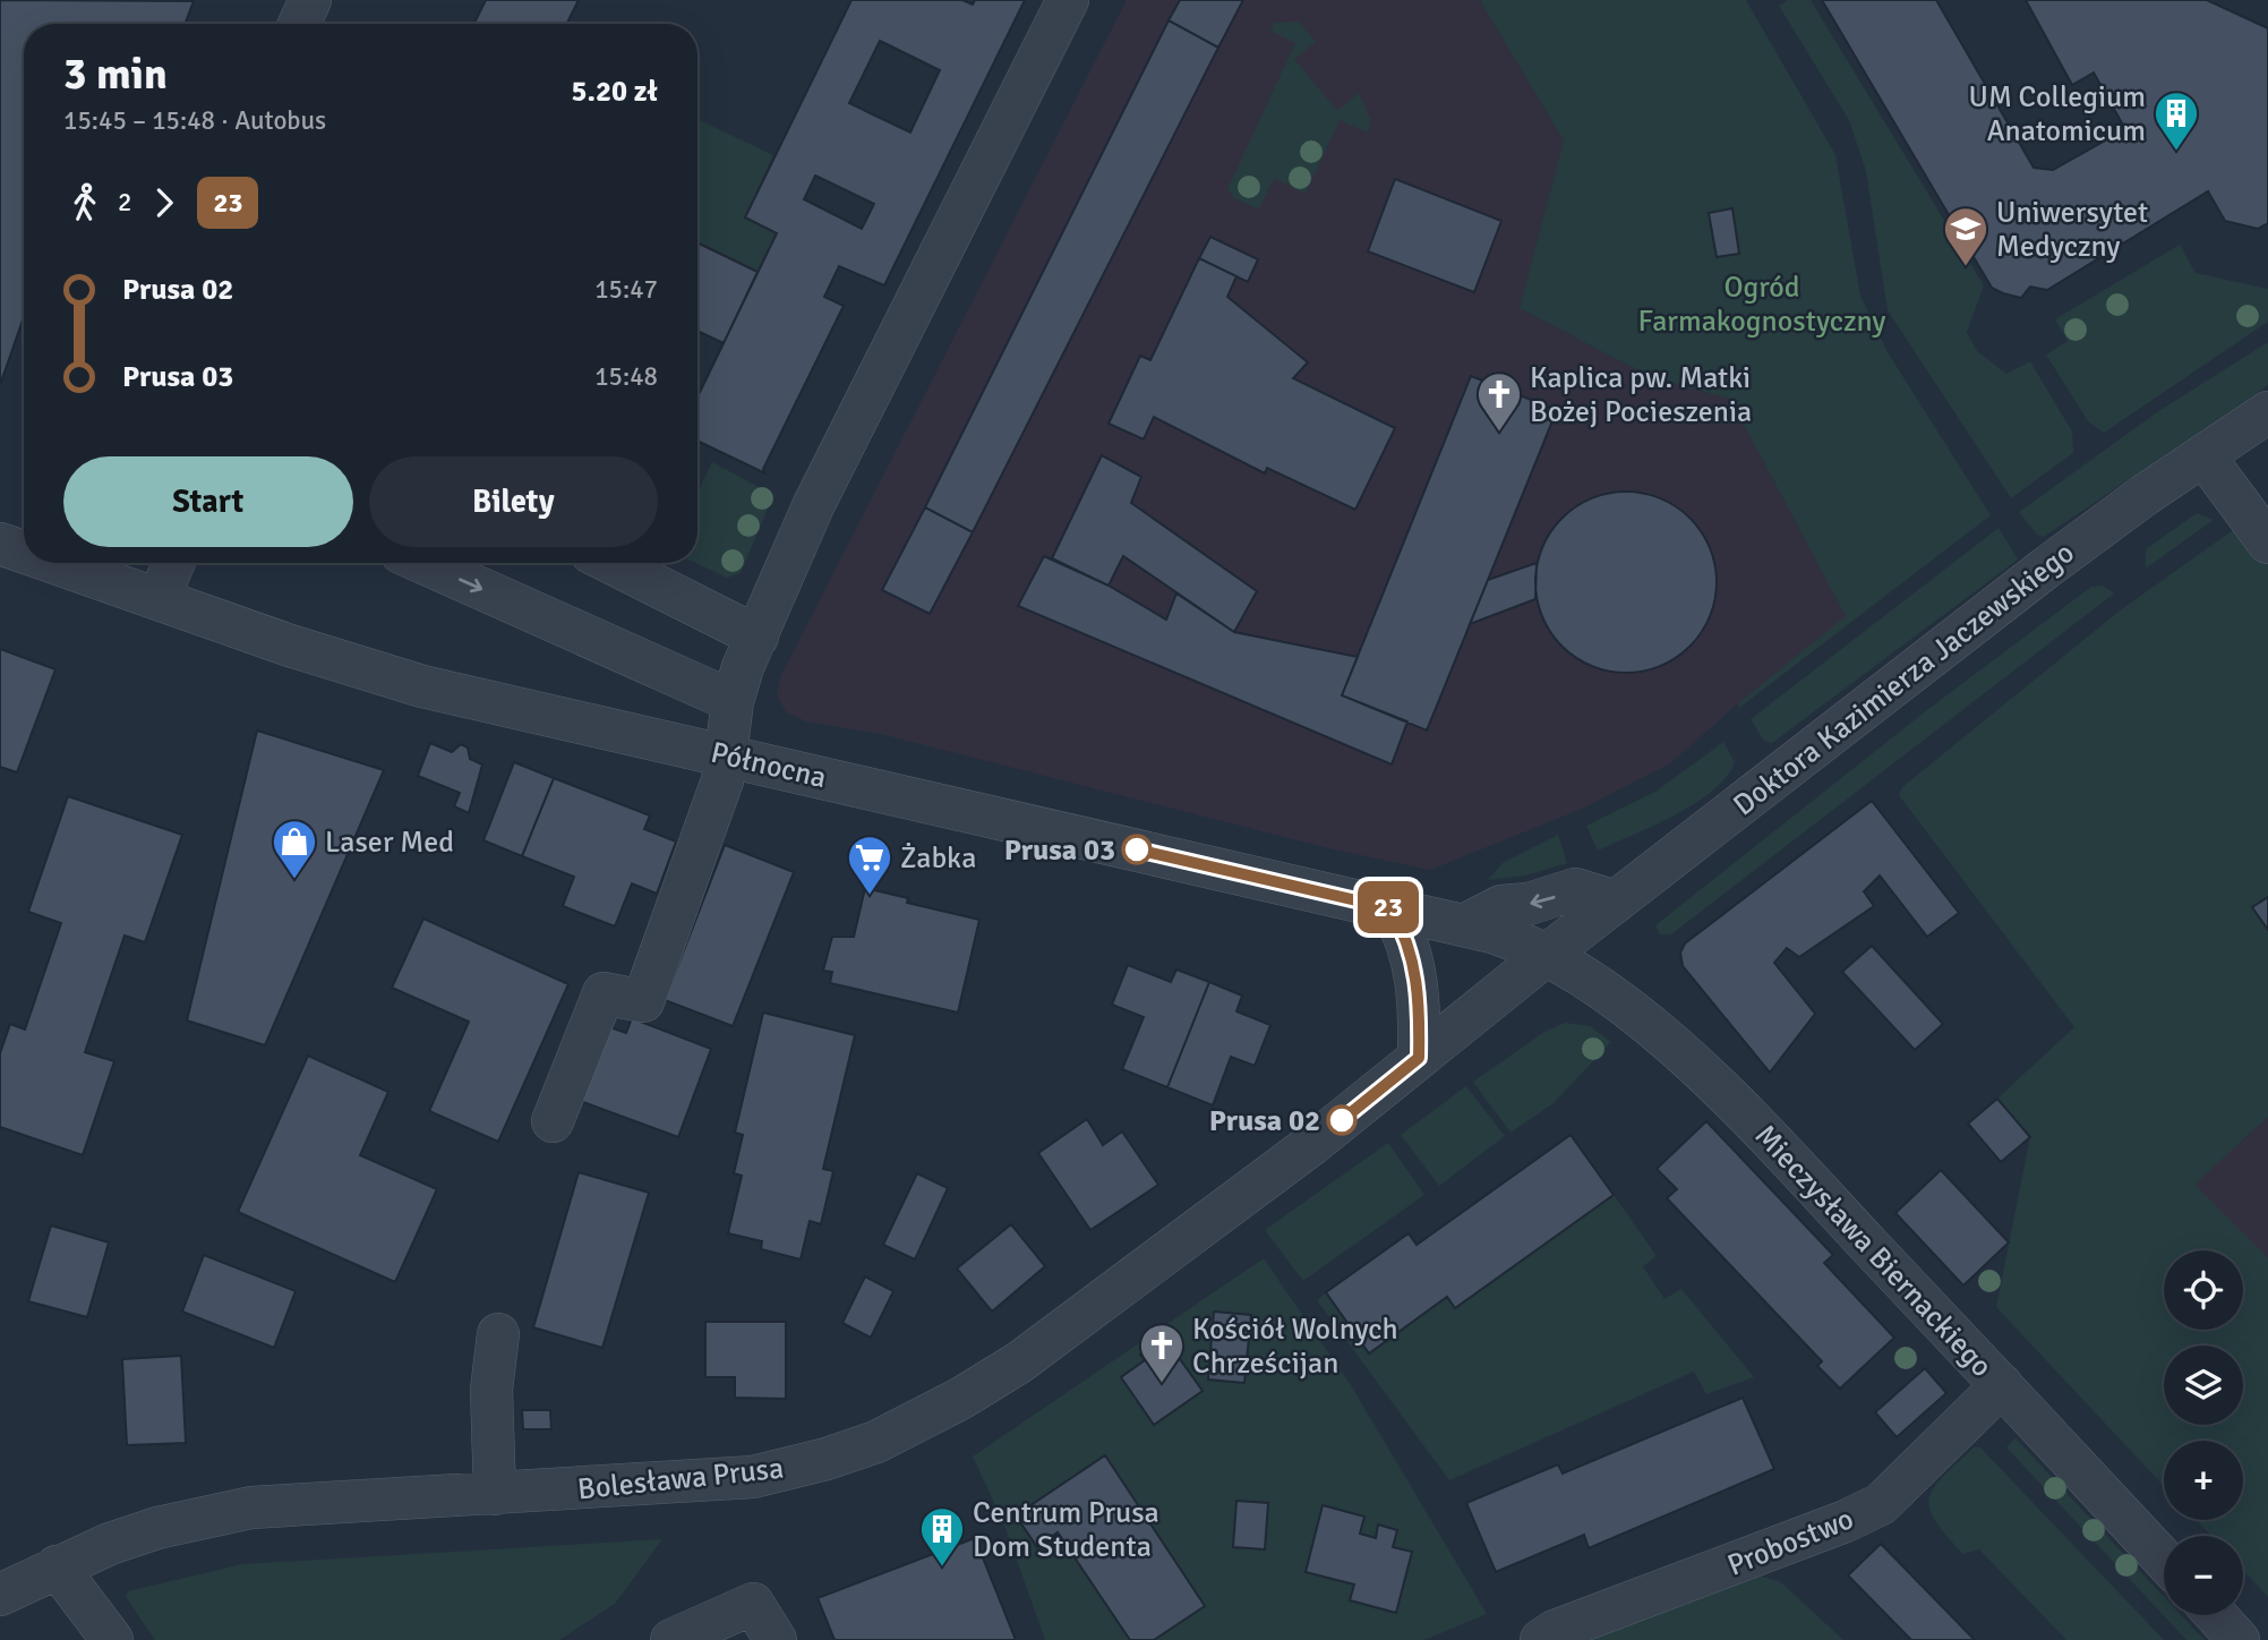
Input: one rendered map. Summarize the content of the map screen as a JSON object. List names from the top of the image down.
{
  "streets": {
    "street": [
      "Doktora Kazimierza Jaczewskiego",
      "Północna",
      "Mieczysława Biernackiego",
      "Bolesława Prusa",
      "Probostwo"
    ]
  },
  "crossings": [
    ["Doktora Kazimierza Jaczewskiego", "Północna"],
    ["Doktora Kazimierza Jaczewskiego", "Mieczysława Biernackiego"],
    ["Doktora Kazimierza Jaczewskiego", "Bolesława Prusa"],
    ["Północna", "Mieczysława Biernackiego"],
    ["Północna", "Bolesława Prusa"],
    ["Mieczysława Biernackiego", "Bolesława Prusa"],
    ["Mieczysława Biernackiego", "Probostwo"]
  ],
  "parks": ["Ogród Farmakognostyczny"],
  "places": {
    "building": ["UM Collegium Anatomicum", "Centrum Prusa Dom Studenta"],
    "school or university": ["Uniwersytet Medyczny"],
    "church": ["Kaplica pw. Matki Bożej Pocieszenia", "Kościół Wolnych Chrześcijan"],
    "other": ["Prusa 03", "Prusa 02"],
    "shop": ["Laser Med"],
    "supermarket": ["Żabka"]
  },
  "lines": ["bus line 23"],
  "page": {
    "on_map": "23",
    "heading": ["3 min", "15:45 – 15:48 · Autobus", "5.20 zł"],
    "legs": ["2", "23"],
    "list": [
      {
        "name": "Prusa 02",
        "value": "15:47"
      },
      {
        "name": "Prusa 03",
        "value": "15:48"
      }
    ],
    "buttons": ["Start", "Bilety"],
    "map_buttons": ["+", "−"]
  }
}
